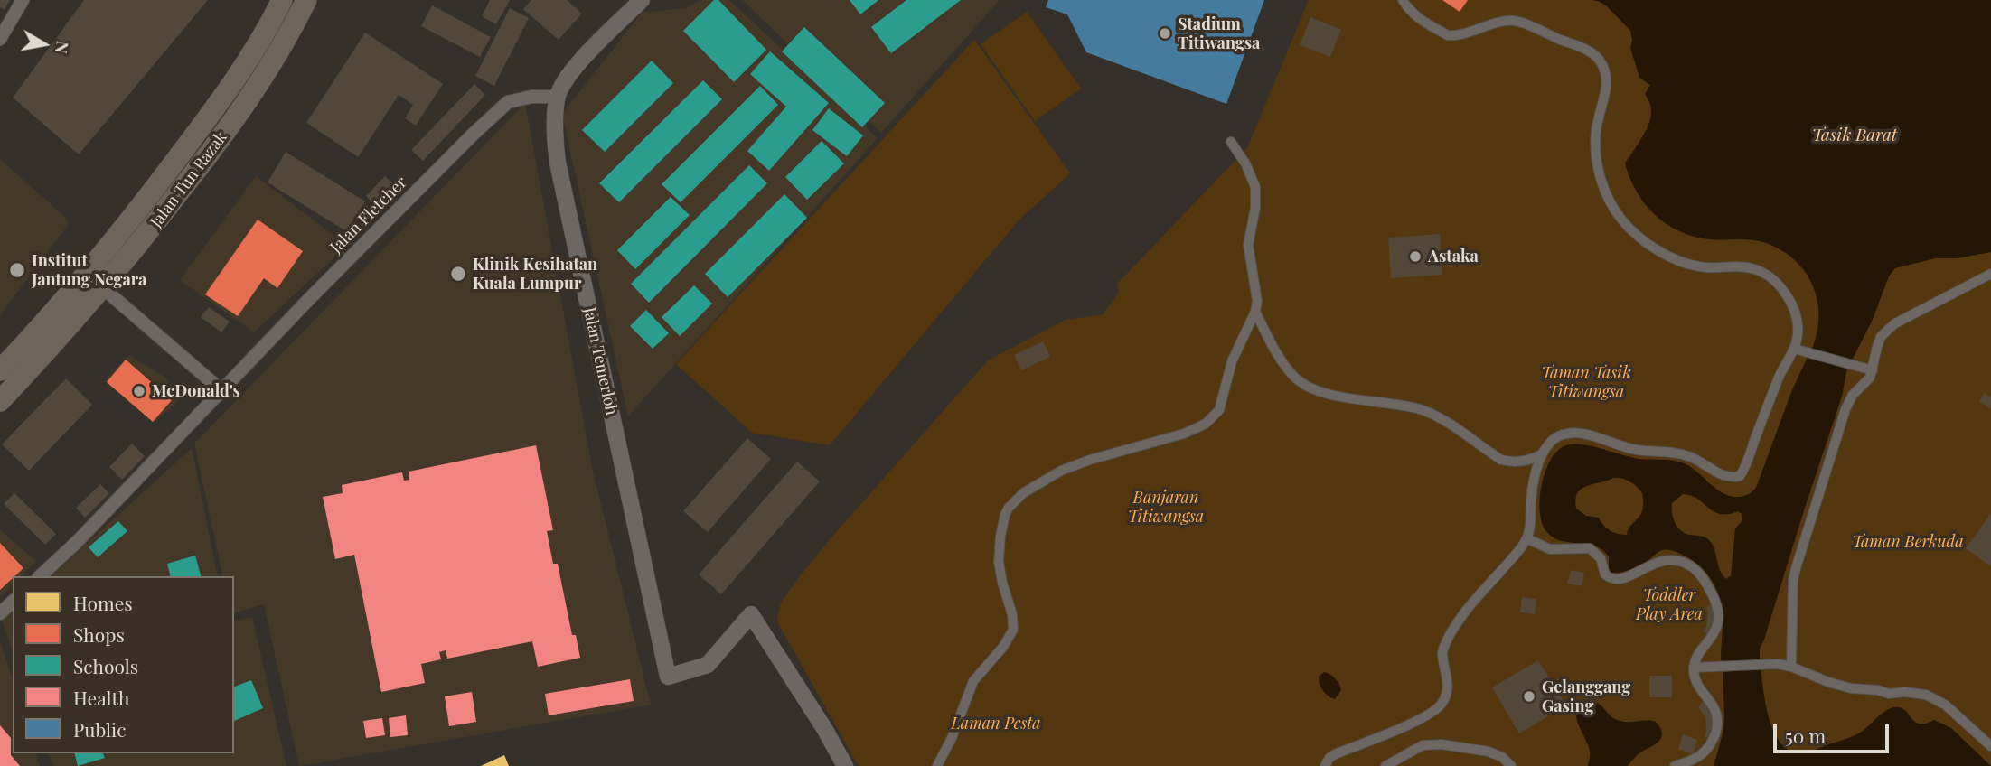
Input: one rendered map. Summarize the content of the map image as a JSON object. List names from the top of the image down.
{
  "streets": {
    "main road": ["Jalan Tun Razak"],
    "street": ["Jalan Fletcher", "Jalan Temerloh"]
  },
  "crossings": [
    ["Jalan Fletcher", "Jalan Temerloh"]
  ],
  "water": ["Tasik Barat"],
  "parks": [
    "Taman Tasik Titiwangsa",
    "Banjaran Titiwangsa",
    "Taman Berkuda",
    "Toddler Play Area",
    "Laman Pesta"
  ],
  "places": [
    "Stadium Titiwangsa",
    "Astaka",
    "Institut Jantung Negara",
    "Klinik Kesihatan Kuala Lumpur",
    "McDonald's",
    "Gelanggang Gasing"
  ],
  "legend": [
    "Homes",
    "Shops",
    "Schools",
    "Health",
    "Public"
  ],
  "scale_bar": "50 m",
  "north": "right"
}
